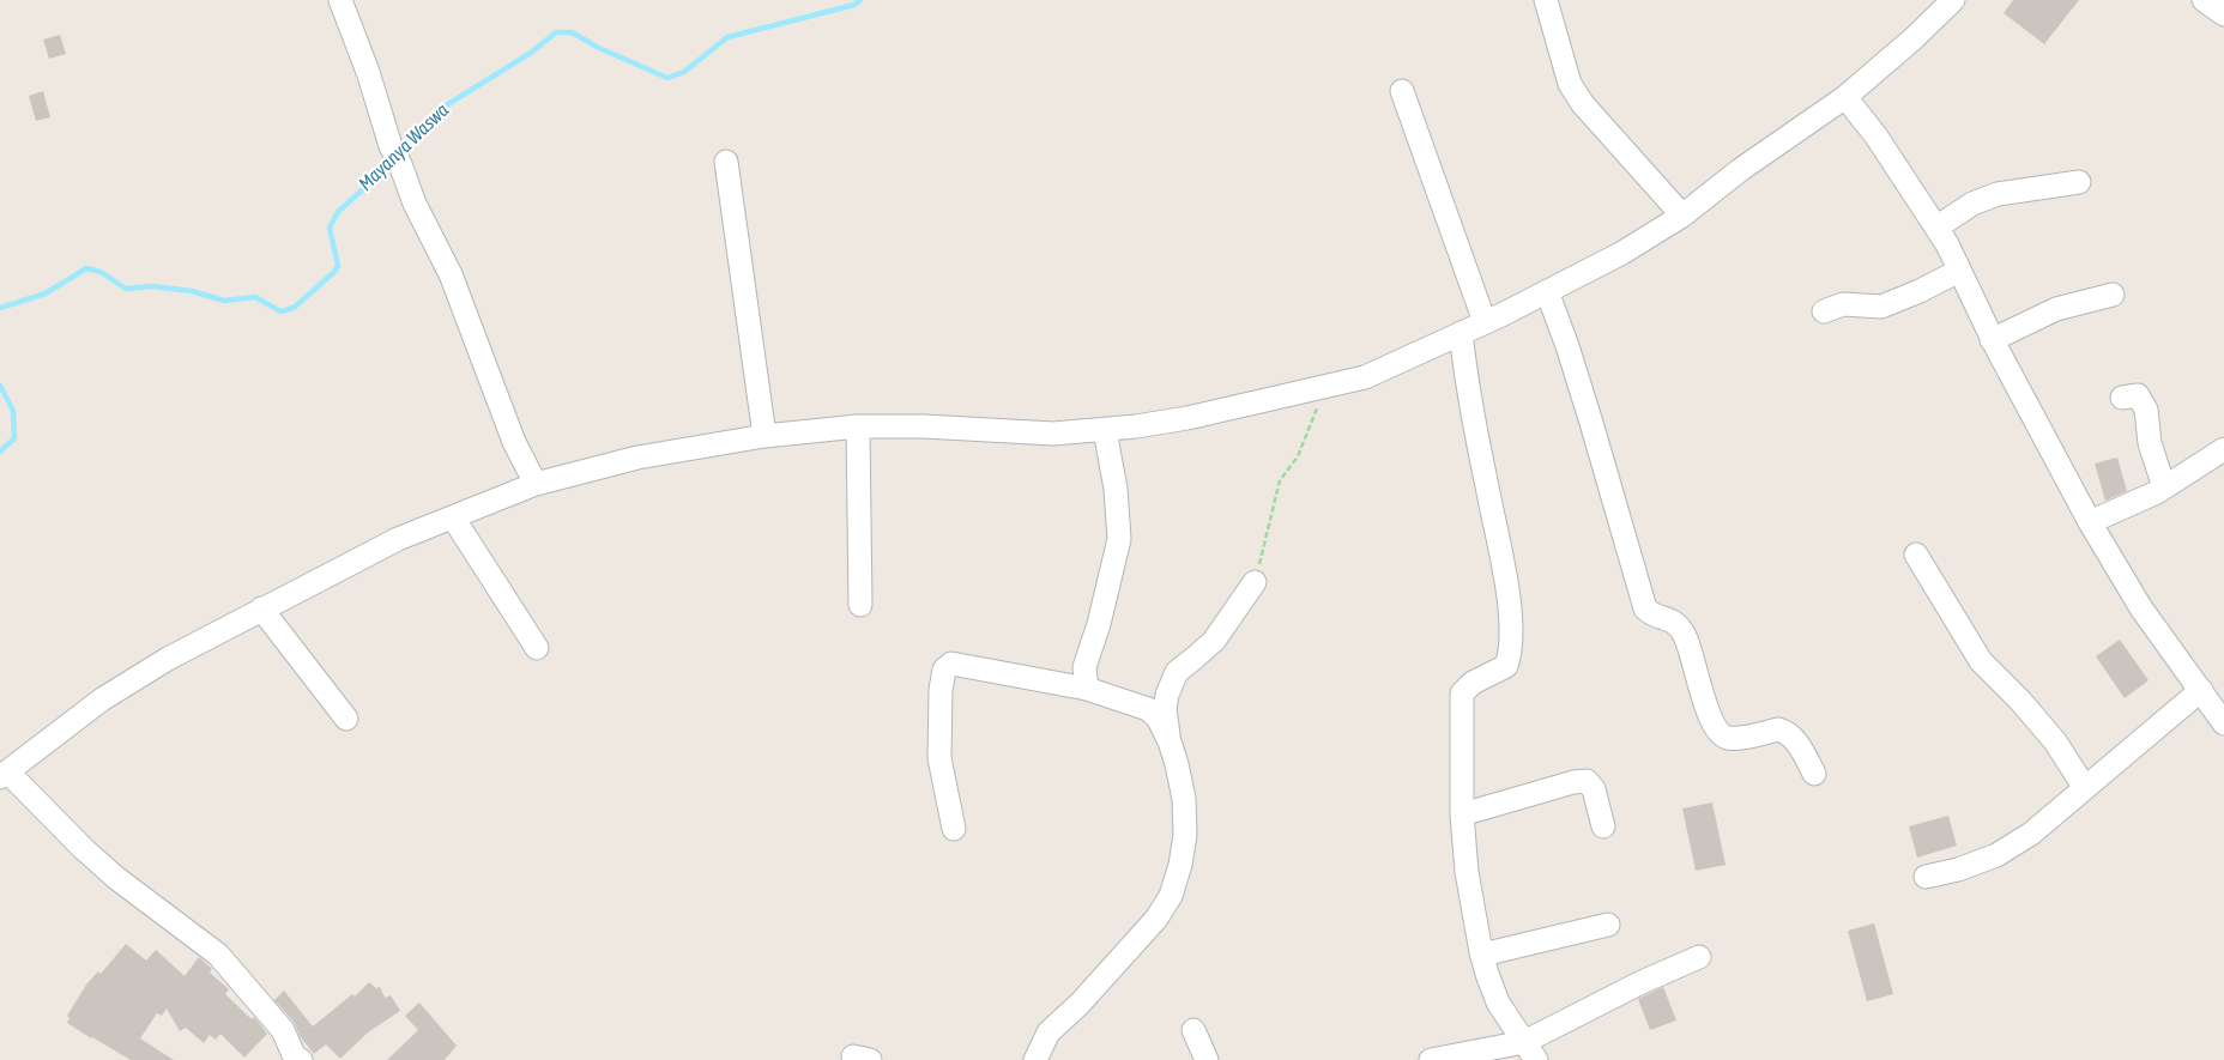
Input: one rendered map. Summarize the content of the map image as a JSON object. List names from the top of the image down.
{
  "water": ["Mayanya Waswa"]
}
